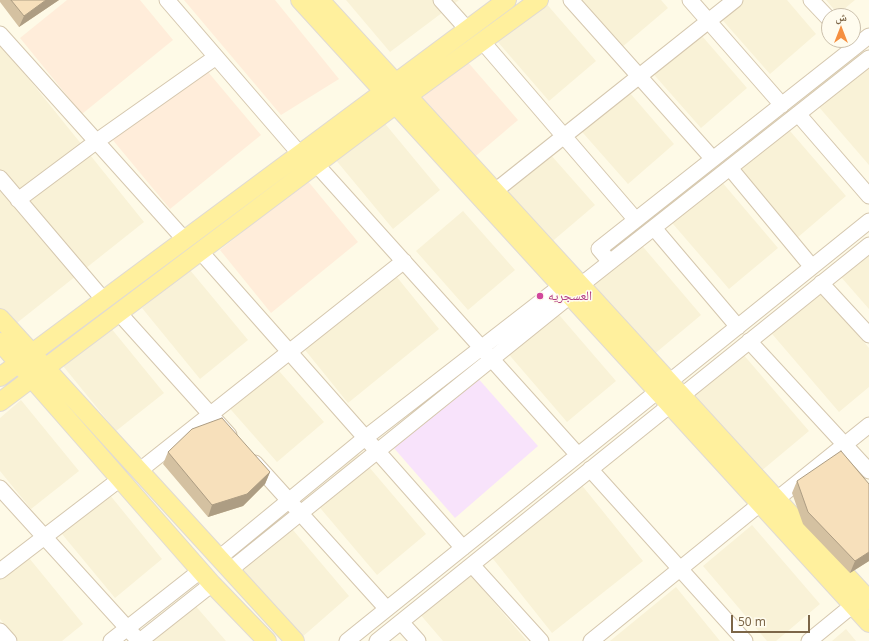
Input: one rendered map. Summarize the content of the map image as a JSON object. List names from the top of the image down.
{
  "places": ["العسجريه"],
  "scale_bar": "50 m",
  "north": "top"
}
